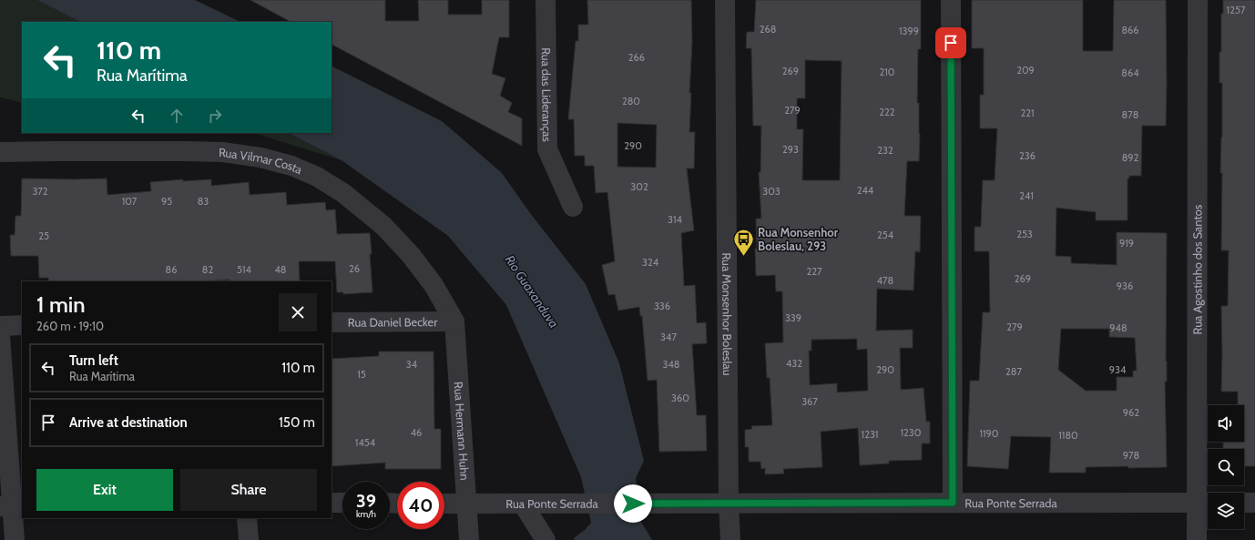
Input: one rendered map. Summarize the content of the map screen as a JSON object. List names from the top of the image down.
{
  "streets": {
    "street": [
      "Rua das Lideranças",
      "Rua Vilmar Costa",
      "Rua Agostinho dos Santos",
      "Rua Monsenhor Boleslau",
      "Rua Daniel Becker",
      "Rua Hermann Huhn",
      "Rua Ponte Serrada"
    ]
  },
  "crossings": [
    ["Rua Vilmar Costa", "Rua Daniel Becker"],
    ["Rua Vilmar Costa", "Rua Hermann Huhn"],
    ["Rua Agostinho dos Santos", "Rua Ponte Serrada"],
    ["Rua Monsenhor Boleslau", "Rua Ponte Serrada"],
    ["Rua Daniel Becker", "Rua Hermann Huhn"],
    ["Rua Hermann Huhn", "Rua Ponte Serrada"]
  ],
  "water": ["Rio Guaxanduva"],
  "places": {
    "bus stop": ["Rua Monsenhor Boleslau, 293"]
  },
  "house_numbers": [
    "1257",
    "268",
    "866",
    "1399",
    "266",
    "209",
    "269",
    "210",
    "864",
    "280",
    "279",
    "222",
    "221",
    "878",
    "290",
    "293",
    "232",
    "236",
    "892",
    "302",
    "244",
    "372",
    "303",
    "241",
    "107",
    "95",
    "83",
    "314",
    "253",
    "254",
    "25",
    "919",
    "324",
    "26",
    "86",
    "82",
    "514",
    "48",
    "227",
    "269",
    "478",
    "936",
    "336",
    "339",
    "279",
    "948",
    "347",
    "432",
    "34",
    "348",
    "290",
    "934",
    "287",
    "15",
    "360",
    "367",
    "962",
    "46",
    "1230",
    "1190",
    "1231",
    "1180",
    "1454",
    "978"
  ],
  "page": {
    "turn": ["110 m", "Rua Marítima"],
    "heading": ["1 min", "260 m · 19:10"],
    "list": [
      {
        "name": "Turn left",
        "note": "Rua Marítima",
        "value": "110 m"
      },
      {
        "name": "Arrive at destination",
        "value": "150 m"
      }
    ],
    "buttons": ["Exit", "Share"],
    "speed": "39 km/h",
    "limit": "40"
  }
}
